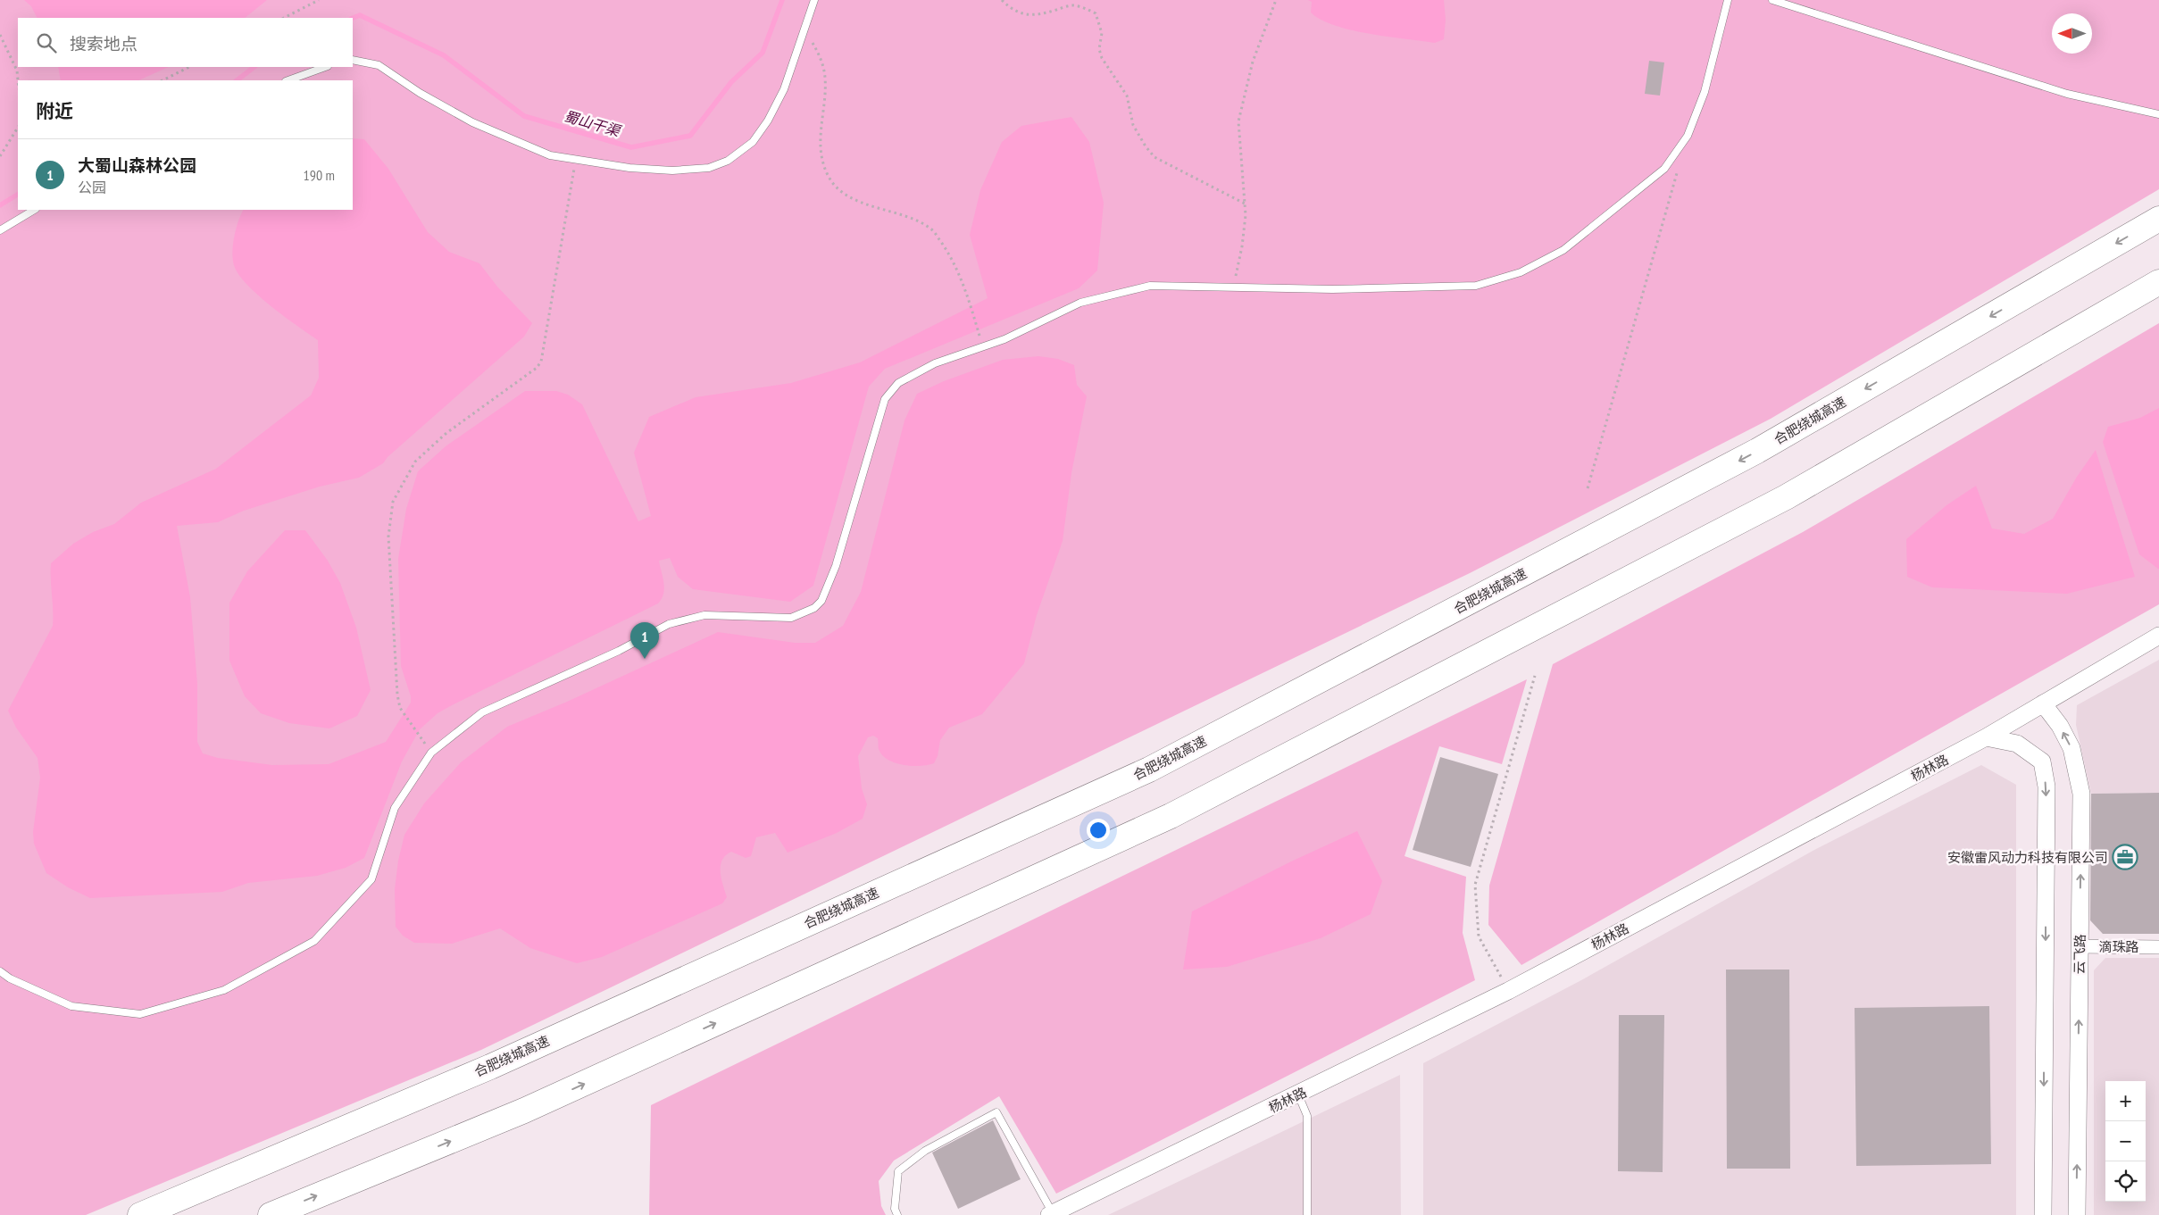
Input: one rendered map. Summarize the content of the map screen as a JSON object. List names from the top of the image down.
{
  "streets": {
    "highway": ["合肥绕城高速"],
    "street": ["杨林路", "滴珠路", "云飞路"]
  },
  "crossings": [
    ["杨林路", "云飞路"],
    ["滴珠路", "云飞路"]
  ],
  "water": ["蜀山干渠"],
  "places": {
    "office": ["安徽雷风动力科技有限公司"]
  },
  "north": "left",
  "page": {
    "search": "搜索地点",
    "heading": "附近",
    "list": [
      {
        "mark": "1",
        "name": "大蜀山森林公园",
        "note": "公园",
        "value": "190 m"
      }
    ],
    "pins": "1",
    "map_buttons": ["+", "−"]
  }
}
